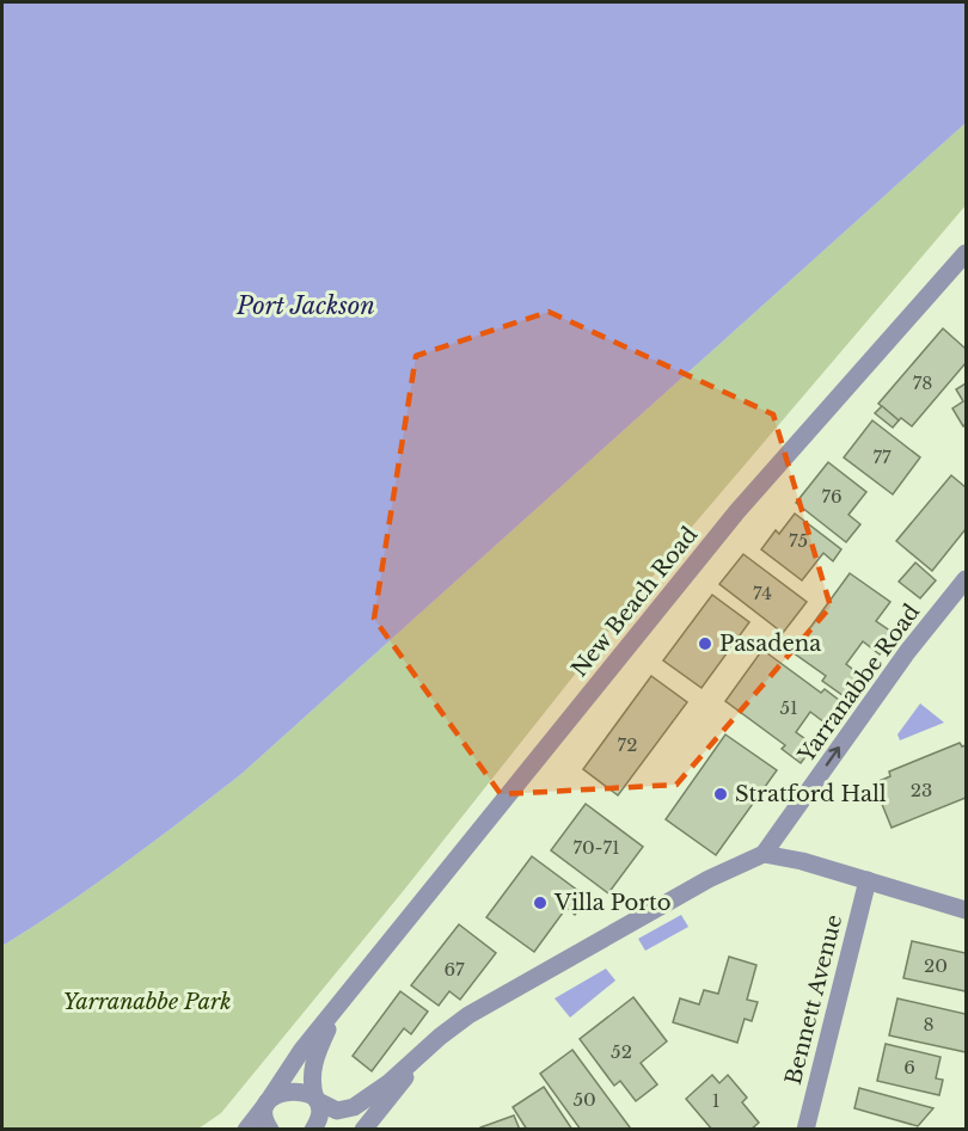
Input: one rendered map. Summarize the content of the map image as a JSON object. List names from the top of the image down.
{
  "streets": {
    "street": ["New Beach Road", "Yarranabbe Road", "Bennett Avenue"]
  },
  "one_way": ["Yarranabbe Road"],
  "water": ["Port Jackson"],
  "parks": ["Yarranabbe Park"],
  "places": ["Pasadena", "Stratford Hall", "Villa Porto"],
  "house_numbers": [
    "78",
    "77",
    "76",
    "75",
    "74",
    "51",
    "72",
    "23",
    "70-71",
    "20",
    "67",
    "8",
    "52",
    "6",
    "50",
    "1"
  ]
}
